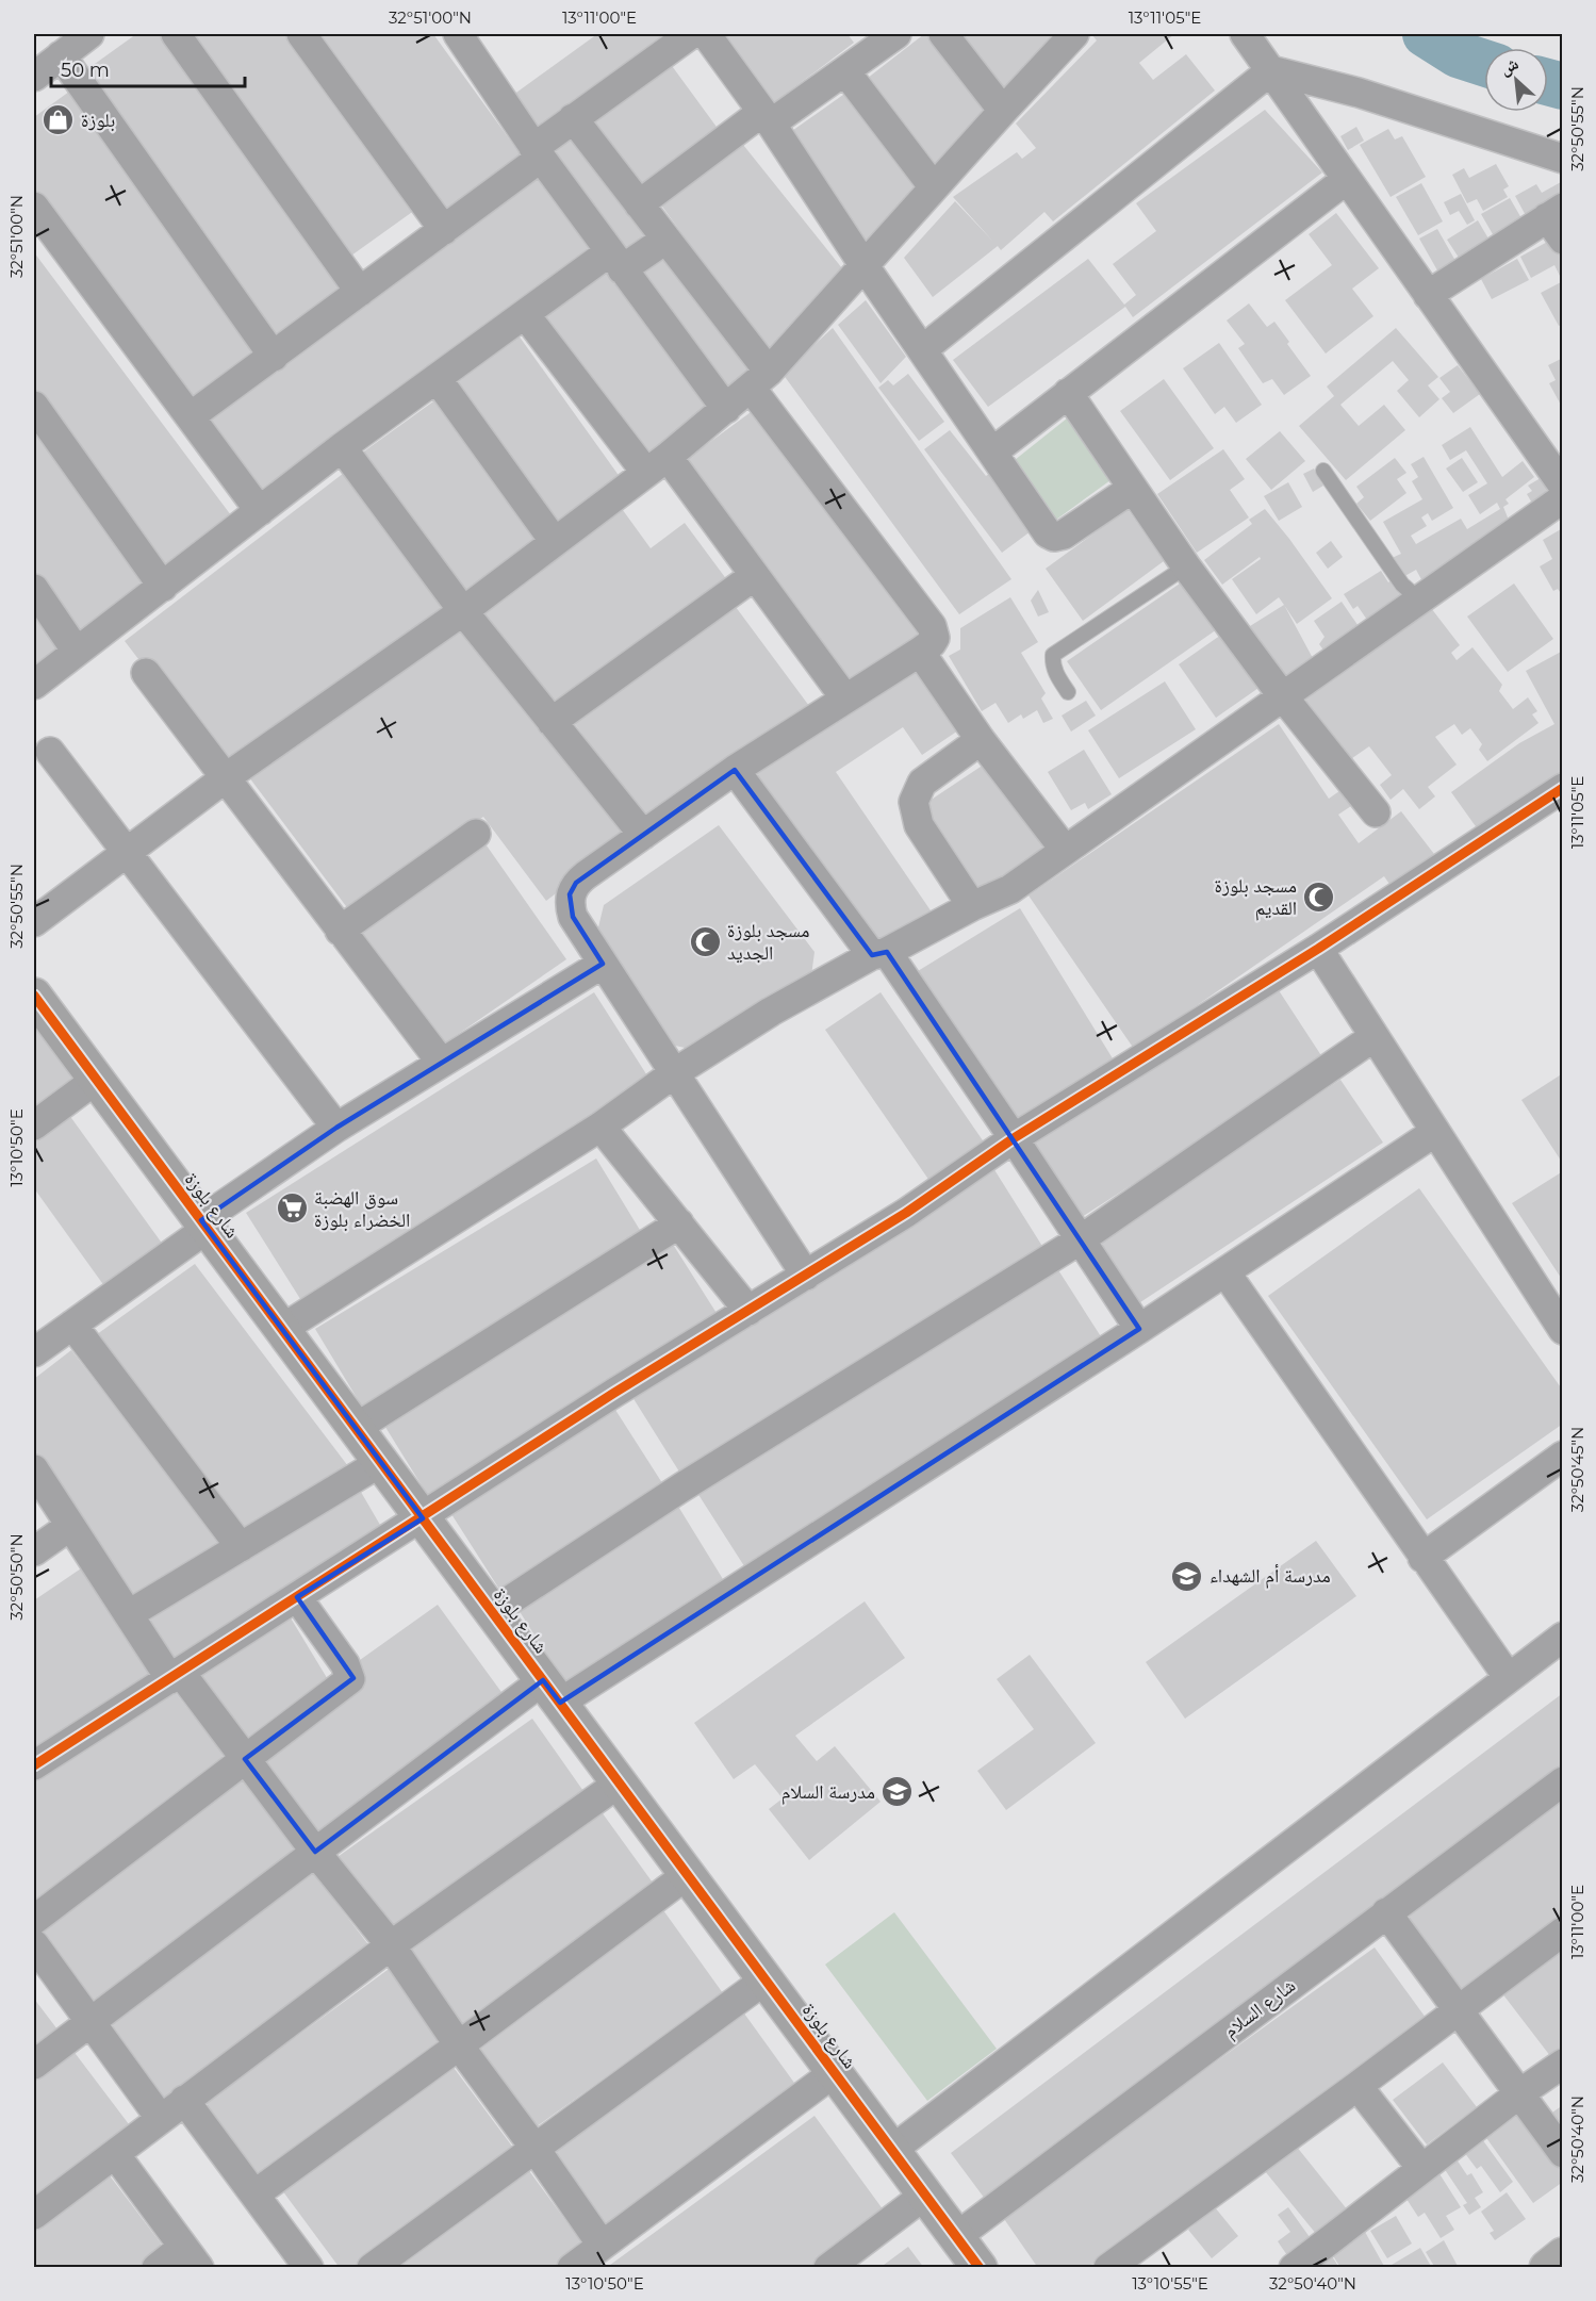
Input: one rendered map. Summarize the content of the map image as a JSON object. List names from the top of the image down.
{
  "streets": {
    "street": ["شارع بلوزة", "شارع السلام"]
  },
  "crossings": [
    ["شارع بلوزة", "شارع السلام"]
  ],
  "places": {
    "shop": ["بلوزة"],
    "mosque": ["مسجد بلوزة القديم", "مسجد بلوزة الجديد"],
    "supermarket": ["سوق الهضبة الخضراء بلوزة"],
    "school or university": ["مدرسة أم الشهداء", "مدرسة السلام"]
  },
  "scale_bar": "50 m",
  "north": "top left",
  "coordinates": [
    "32°51'00\"N",
    "13°11'00\"E",
    "13°11'05\"E",
    "32°50'55\"N",
    "13°10'50\"E",
    "32°50'45\"N",
    "32°50'50\"N",
    "32°50'40\"N",
    "13°10'55\"E"
  ]
}
